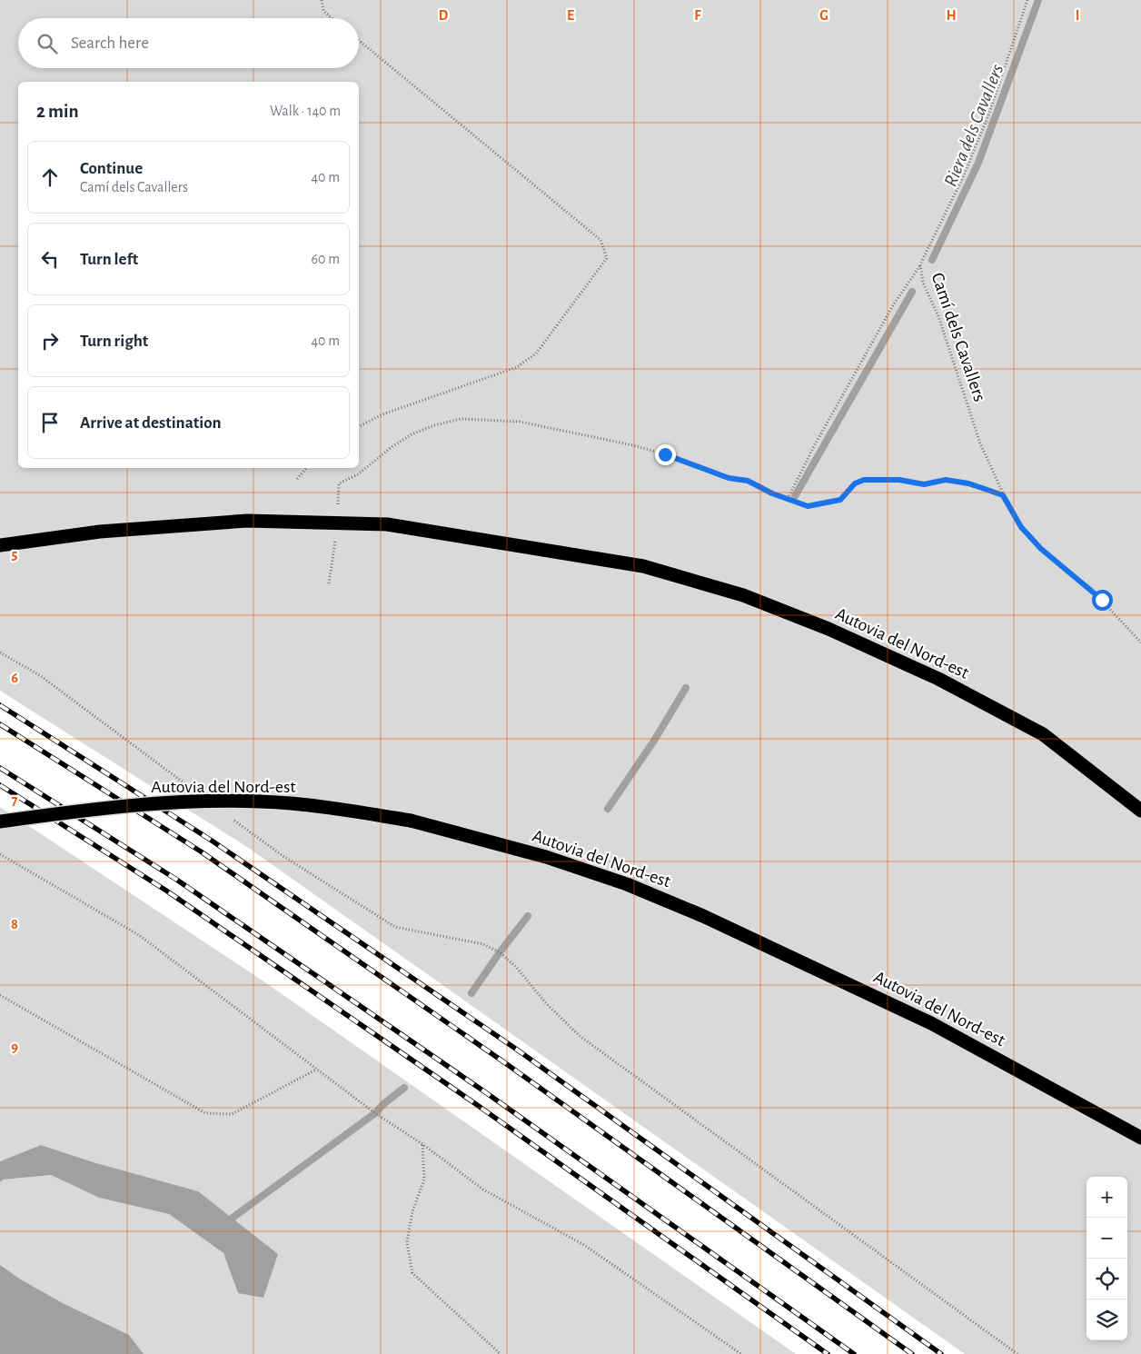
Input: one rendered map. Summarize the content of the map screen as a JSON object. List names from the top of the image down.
{
  "streets": {
    "highway": ["Autovia del Nord-est"],
    "path": ["Camí dels Cavallers"]
  },
  "water": ["Riera dels Cavallers"],
  "page": {
    "search": "Search here",
    "heading": ["2 min", "Walk · 140 m"],
    "list": [
      ["Continue", "Camí dels Cavallers", "40 m"],
      ["Turn left", "60 m"],
      ["Turn right", "40 m"],
      "Arrive at destination"
    ],
    "map_buttons": ["+", "−"]
  },
  "grid": {
    "columns": [
      "D",
      "E",
      "F",
      "G",
      "H",
      "I"
    ],
    "rows": [
      "5",
      "6",
      "7",
      "8",
      "9"
    ]
  }
}
